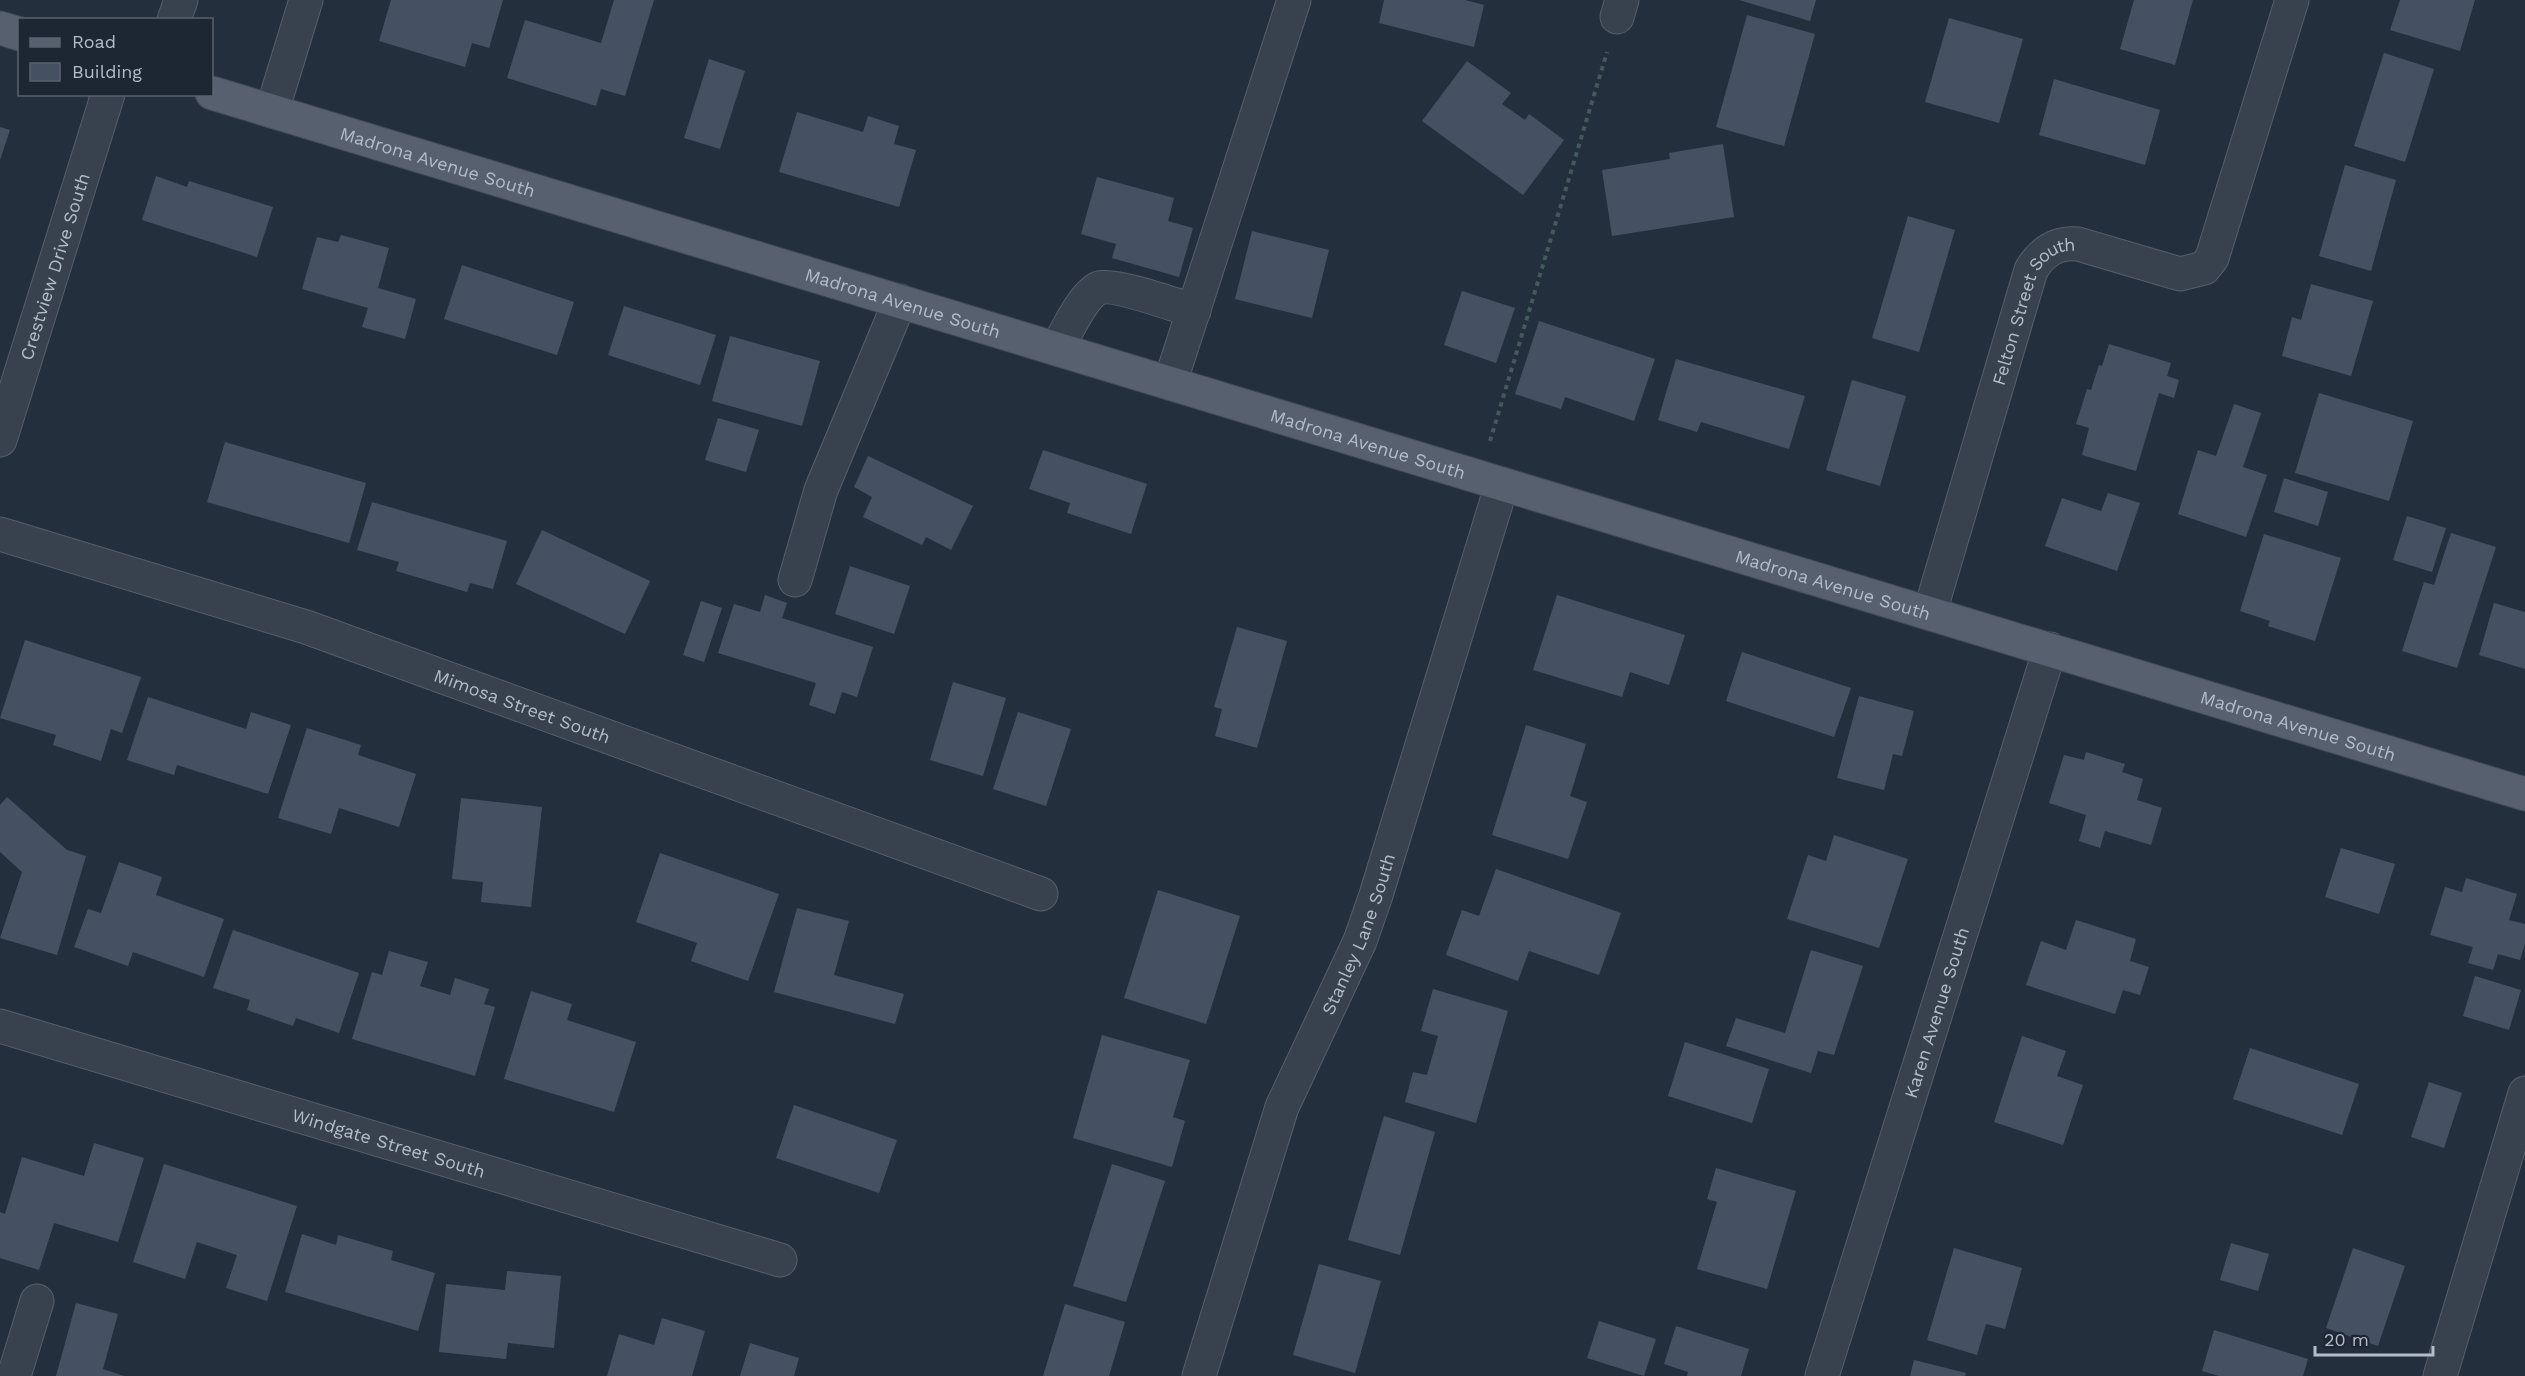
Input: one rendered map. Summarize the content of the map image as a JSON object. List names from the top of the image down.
{
  "streets": {
    "main road": ["Madrona Avenue South"],
    "street": [
      "Crestview Drive South",
      "Felton Street South",
      "Mimosa Street South",
      "Stanley Lane South",
      "Karen Avenue South",
      "Windgate Street South"
    ]
  },
  "crossings": [
    ["Madrona Avenue South", "Felton Street South"],
    ["Madrona Avenue South", "Stanley Lane South"],
    ["Madrona Avenue South", "Karen Avenue South"]
  ],
  "legend": ["Road", "Building"],
  "scale_bar": "20 m"
}
